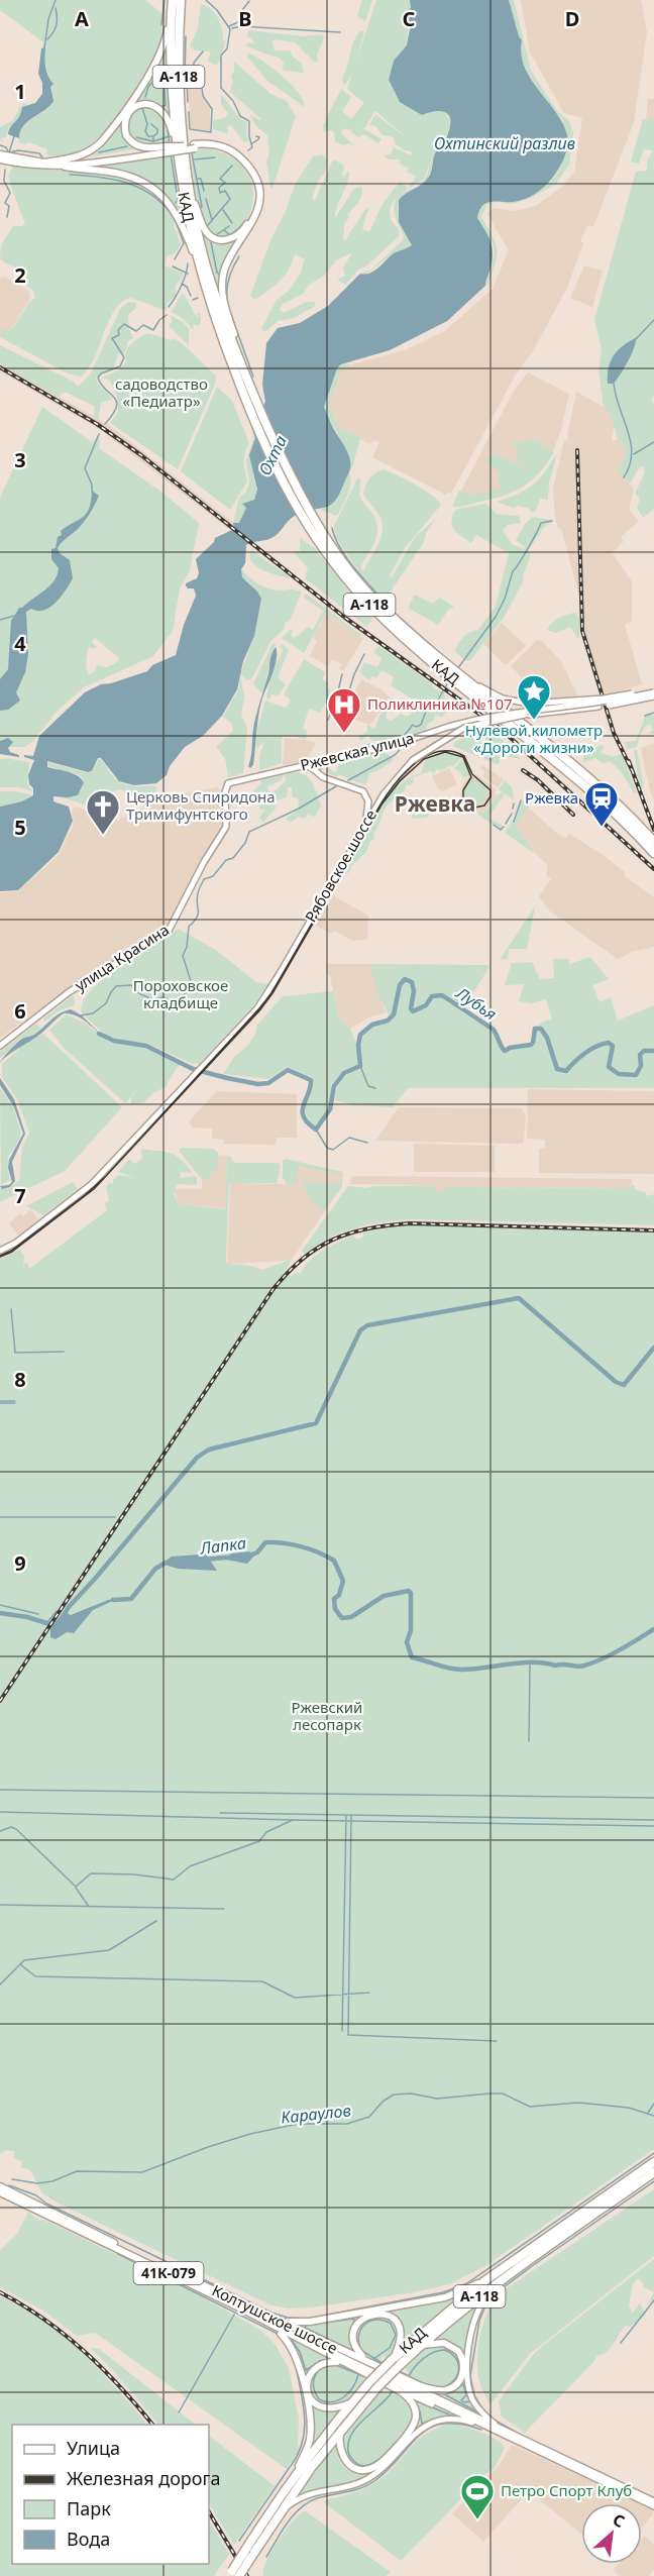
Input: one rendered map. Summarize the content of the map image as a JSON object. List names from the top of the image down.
{
  "streets": {
    "highway": ["А-118", "КАД"],
    "main road": [
      "Ржевская улица",
      "Рябовское шоссе",
      "улица Красина",
      "41К-079",
      "Колтушское шоссе"
    ]
  },
  "crossings": [
    ["А-118", "КАД"],
    ["Ржевская улица", "Рябовское шоссе"],
    ["Ржевская улица", "улица Красина"],
    ["41К-079", "Колтушское шоссе"]
  ],
  "districts": ["Ржевка"],
  "water": [
    "Охтинский разлив",
    "Охта",
    "Лубья",
    "Лапка",
    "Караулов"
  ],
  "parks": ["садоводство «Педиатр»", "Пороховское кладбище", "Ржевский лесопарк"],
  "places": {
    "place": ["Нулевой километр «Дороги жизни»"],
    "hospital": ["Поликлиника №107"],
    "station": ["Ржевка"],
    "church": ["Церковь Спиридона Тримифунтского"],
    "sports": ["Петро Спорт Клуб"]
  },
  "legend": [
    "Улица",
    "Железная дорога",
    "Парк",
    "Вода"
  ],
  "north": "top right",
  "grid": {
    "columns": [
      "A",
      "B",
      "C",
      "D"
    ],
    "rows": [
      "1",
      "2",
      "3",
      "4",
      "5",
      "6",
      "7",
      "8",
      "9"
    ]
  }
}
